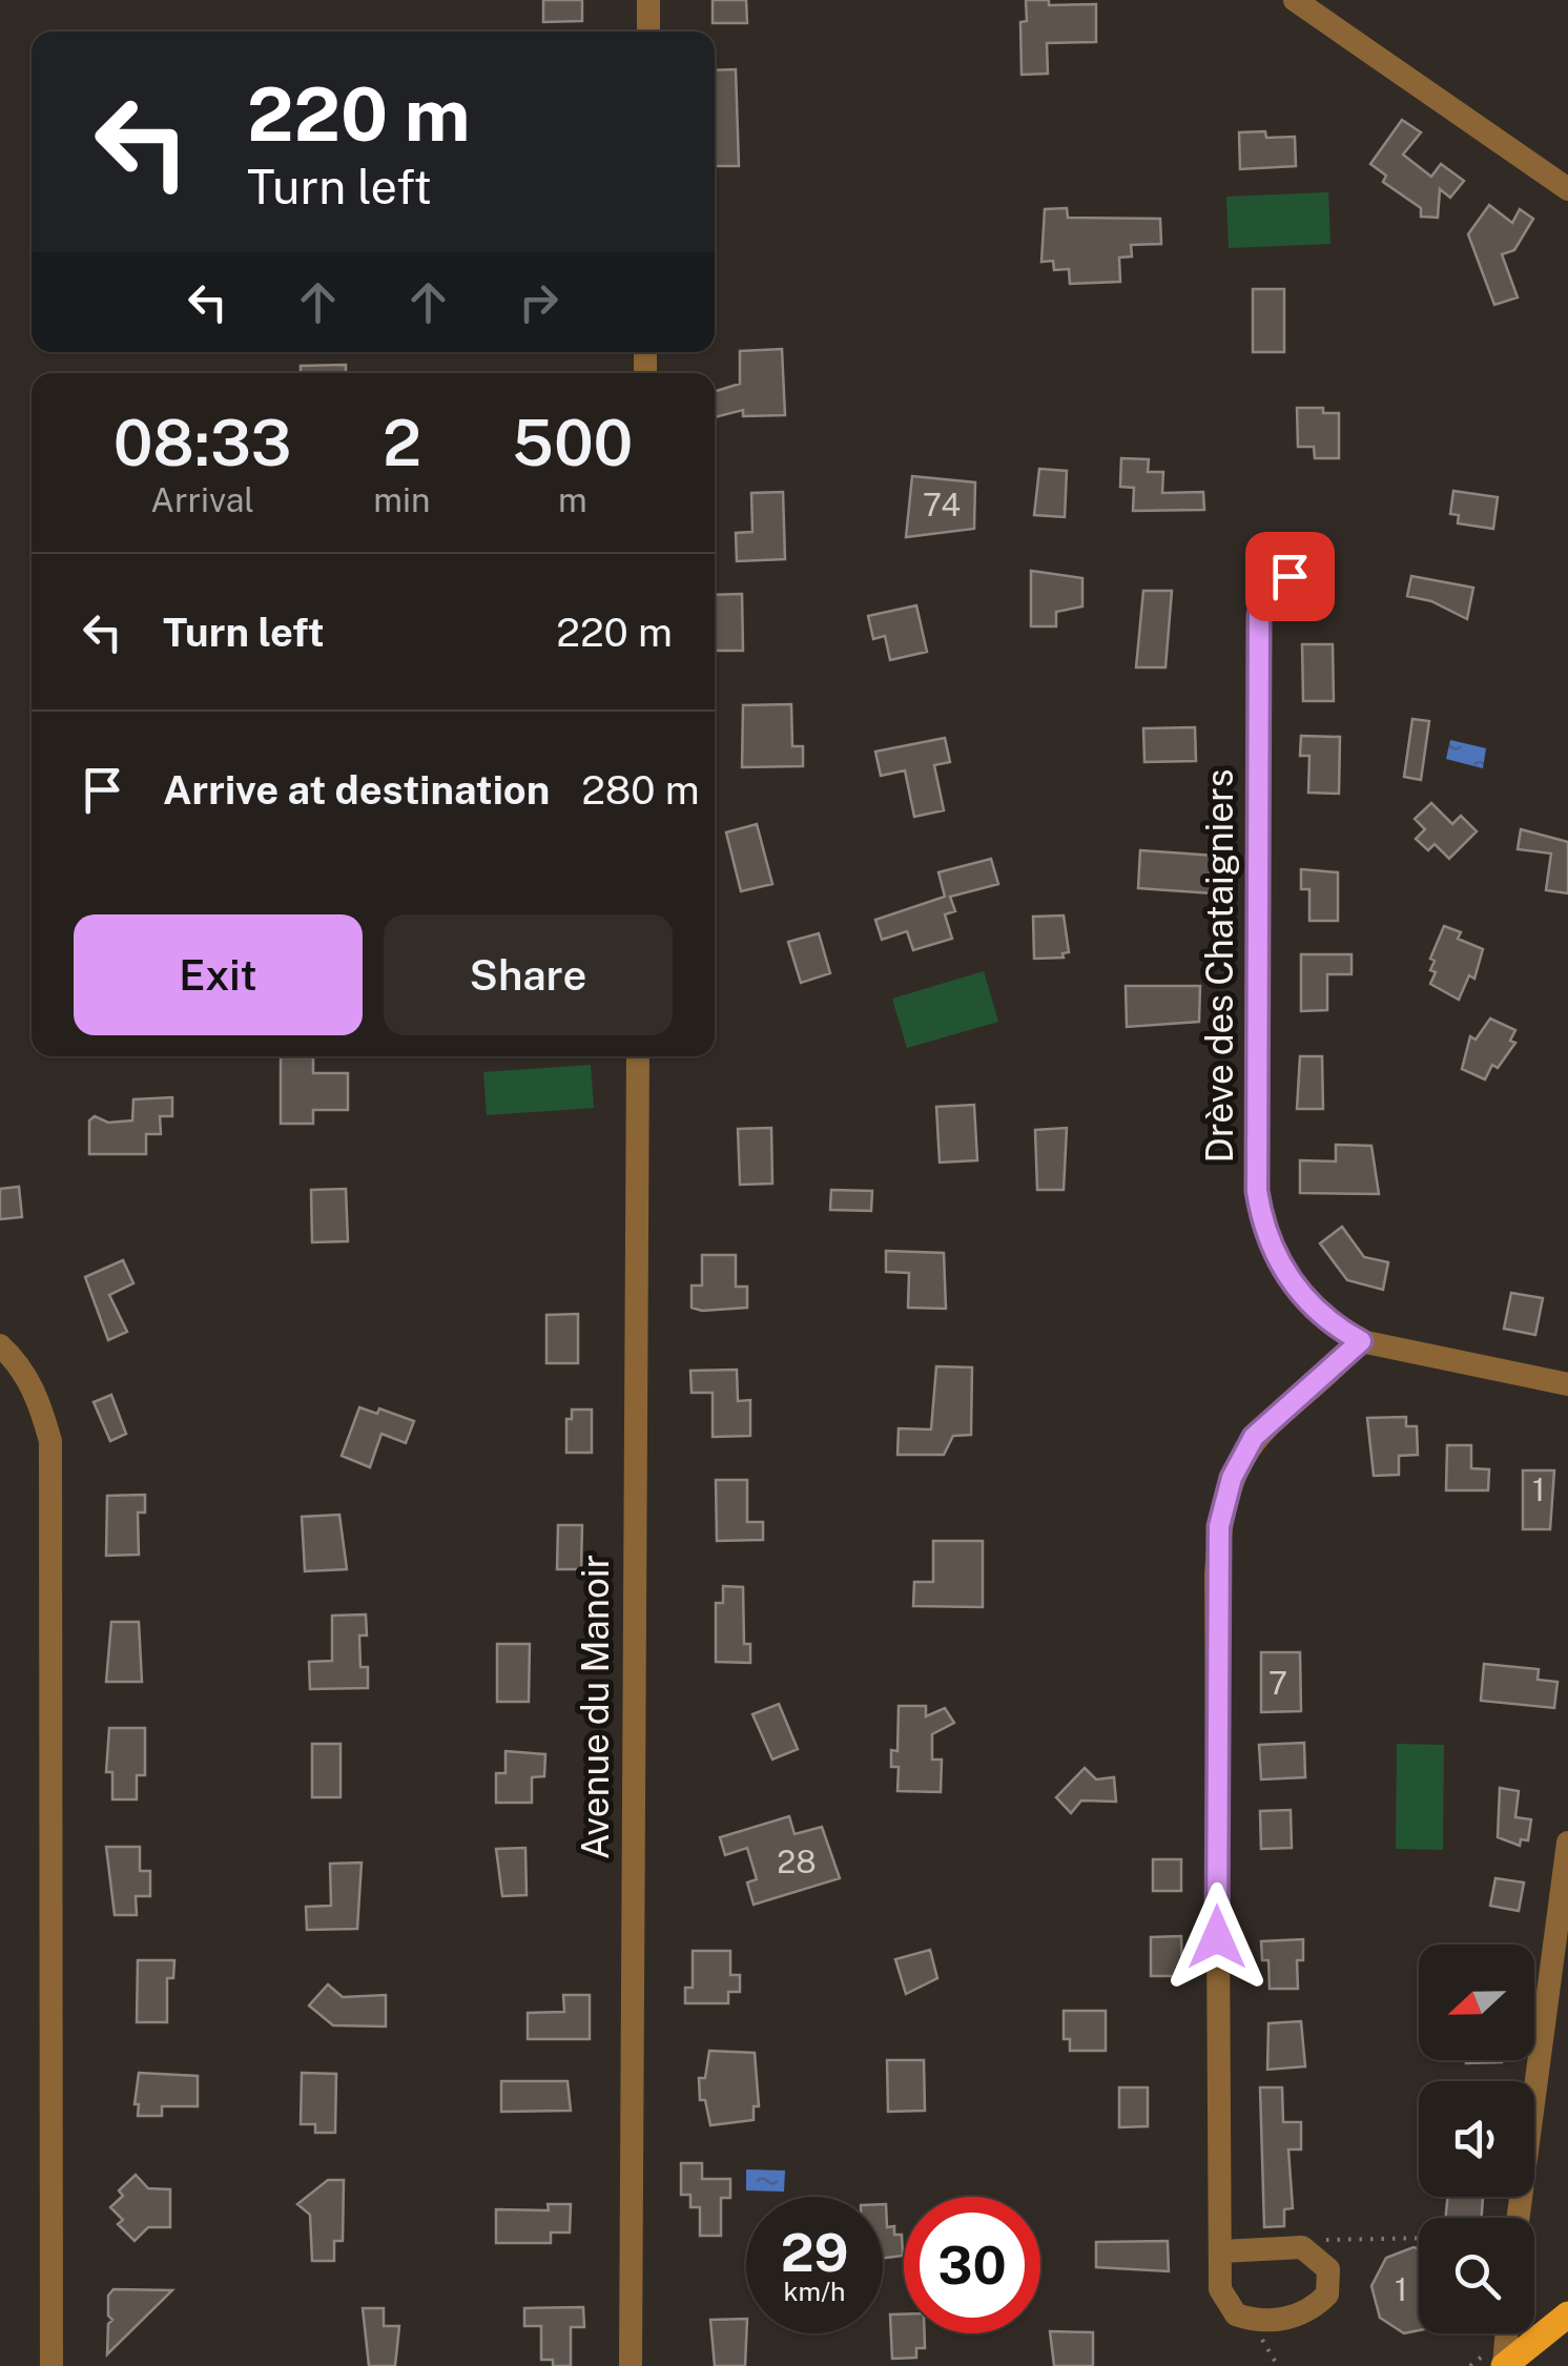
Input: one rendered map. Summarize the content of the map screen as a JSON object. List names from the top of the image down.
{
  "streets": {
    "street": ["Drève des Chataigniers", "Avenue du Manoir"]
  },
  "house_numbers": [
    "74",
    "1",
    "7",
    "28",
    "1"
  ],
  "north": "left",
  "page": {
    "turn": ["220 m", "Turn left"],
    "eta": [
      "08:33",
      "Arrival",
      "2",
      "min",
      "500",
      "m"
    ],
    "list": [
      {
        "name": "Turn left",
        "value": "220 m"
      },
      {
        "name": "Arrive at destination",
        "value": "280 m"
      }
    ],
    "buttons": ["Exit", "Share"],
    "speed": "29 km/h",
    "limit": "30"
  }
}
